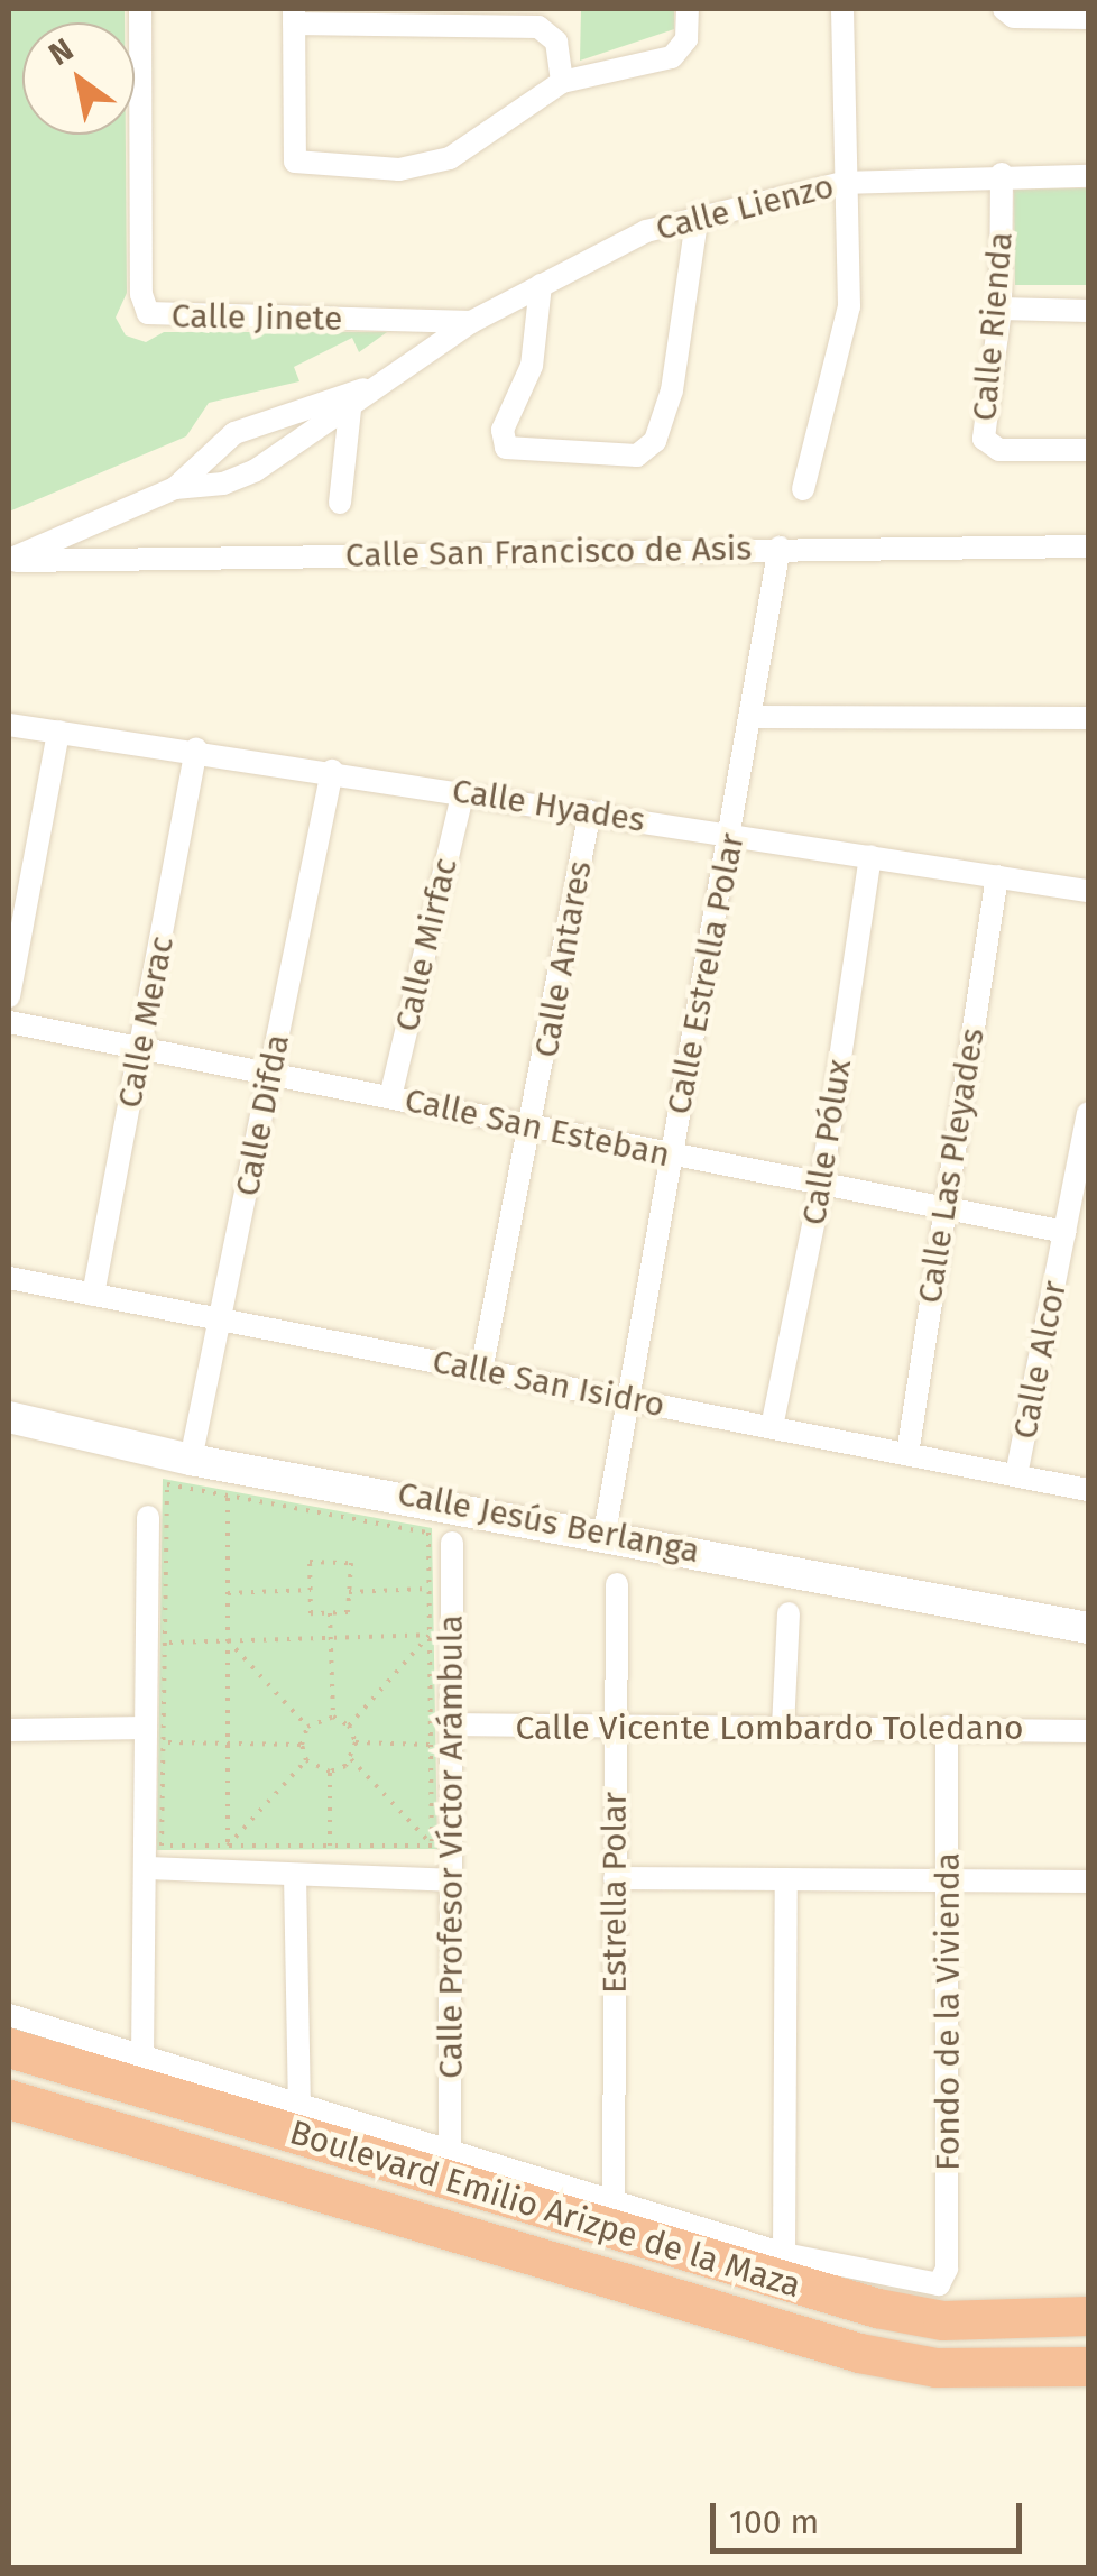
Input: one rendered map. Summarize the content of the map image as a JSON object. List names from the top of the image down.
{
  "streets": {
    "highway": ["Boulevard Emilio Arizpe de la Maza"],
    "street": [
      "Calle Lienzo",
      "Calle Jinete",
      "Calle Rienda",
      "Calle San Francisco de Asis",
      "Calle Hyades",
      "Calle Mirfac",
      "Calle Antares",
      "Calle Estrella Polar",
      "Calle Merac",
      "Calle Difda",
      "Calle San Esteban",
      "Calle Pólux",
      "Calle Las Pleyades",
      "Calle Alcor",
      "Calle San Isidro",
      "Calle Jesús Berlanga",
      "Calle Vicente Lombardo Toledano",
      "Calle Profesor Víctor Arámbula",
      "Estrella Polar",
      "Fondo de la Vivienda"
    ]
  },
  "crossings": [
    ["Calle Lienzo", "Calle Jinete"],
    ["Calle Lienzo", "Calle Rienda"],
    ["Calle Lienzo", "Calle San Francisco de Asis"],
    ["Calle San Francisco de Asis", "Calle Estrella Polar"],
    ["Calle Hyades", "Calle Mirfac"],
    ["Calle Hyades", "Calle Antares"],
    ["Calle Hyades", "Calle Estrella Polar"],
    ["Calle Hyades", "Calle Merac"],
    ["Calle Hyades", "Calle Difda"],
    ["Calle Hyades", "Calle Pólux"],
    ["Calle Hyades", "Calle Las Pleyades"],
    ["Calle Mirfac", "Calle San Esteban"],
    ["Calle Antares", "Calle San Esteban"],
    ["Calle Antares", "Calle San Isidro"],
    ["Calle Estrella Polar", "Calle San Esteban"],
    ["Calle Estrella Polar", "Calle San Isidro"],
    ["Calle Estrella Polar", "Calle Jesús Berlanga"],
    ["Calle Merac", "Calle San Esteban"],
    ["Calle Merac", "Calle San Isidro"],
    ["Calle Difda", "Calle San Esteban"],
    ["Calle Difda", "Calle San Isidro"],
    ["Calle Difda", "Calle Jesús Berlanga"],
    ["Calle San Esteban", "Calle Pólux"],
    ["Calle San Esteban", "Calle Las Pleyades"],
    ["Calle San Esteban", "Calle Alcor"],
    ["Calle Pólux", "Calle San Isidro"],
    ["Calle Las Pleyades", "Calle San Isidro"],
    ["Calle Alcor", "Calle San Isidro"],
    ["Calle Vicente Lombardo Toledano", "Calle Profesor Víctor Arámbula"],
    ["Calle Vicente Lombardo Toledano", "Estrella Polar"],
    ["Calle Vicente Lombardo Toledano", "Fondo de la Vivienda"]
  ],
  "scale_bar": "100 m",
  "north": "top left"
}
